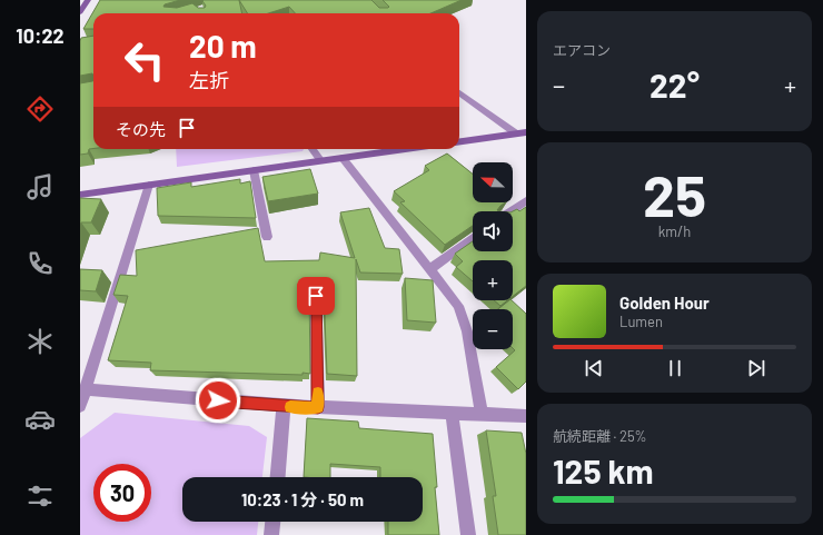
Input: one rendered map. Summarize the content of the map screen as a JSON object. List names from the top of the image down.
{
  "north": "left",
  "page": {
    "tabs": "10:22",
    "tile": [
      "エアコン",
      ["25", "km/h"],
      ["航続距離 · 25%", "125 km"]
    ],
    "turn": ["20 m", "左折"],
    "heat": ["−", "22°", "+"],
    "then": "その先",
    "map_buttons": ["+", "−"],
    "song": ["Golden Hour", "Lumen"],
    "limit": "30",
    "trip": "10:23 · 1 分 · 50 m"
  }
}
